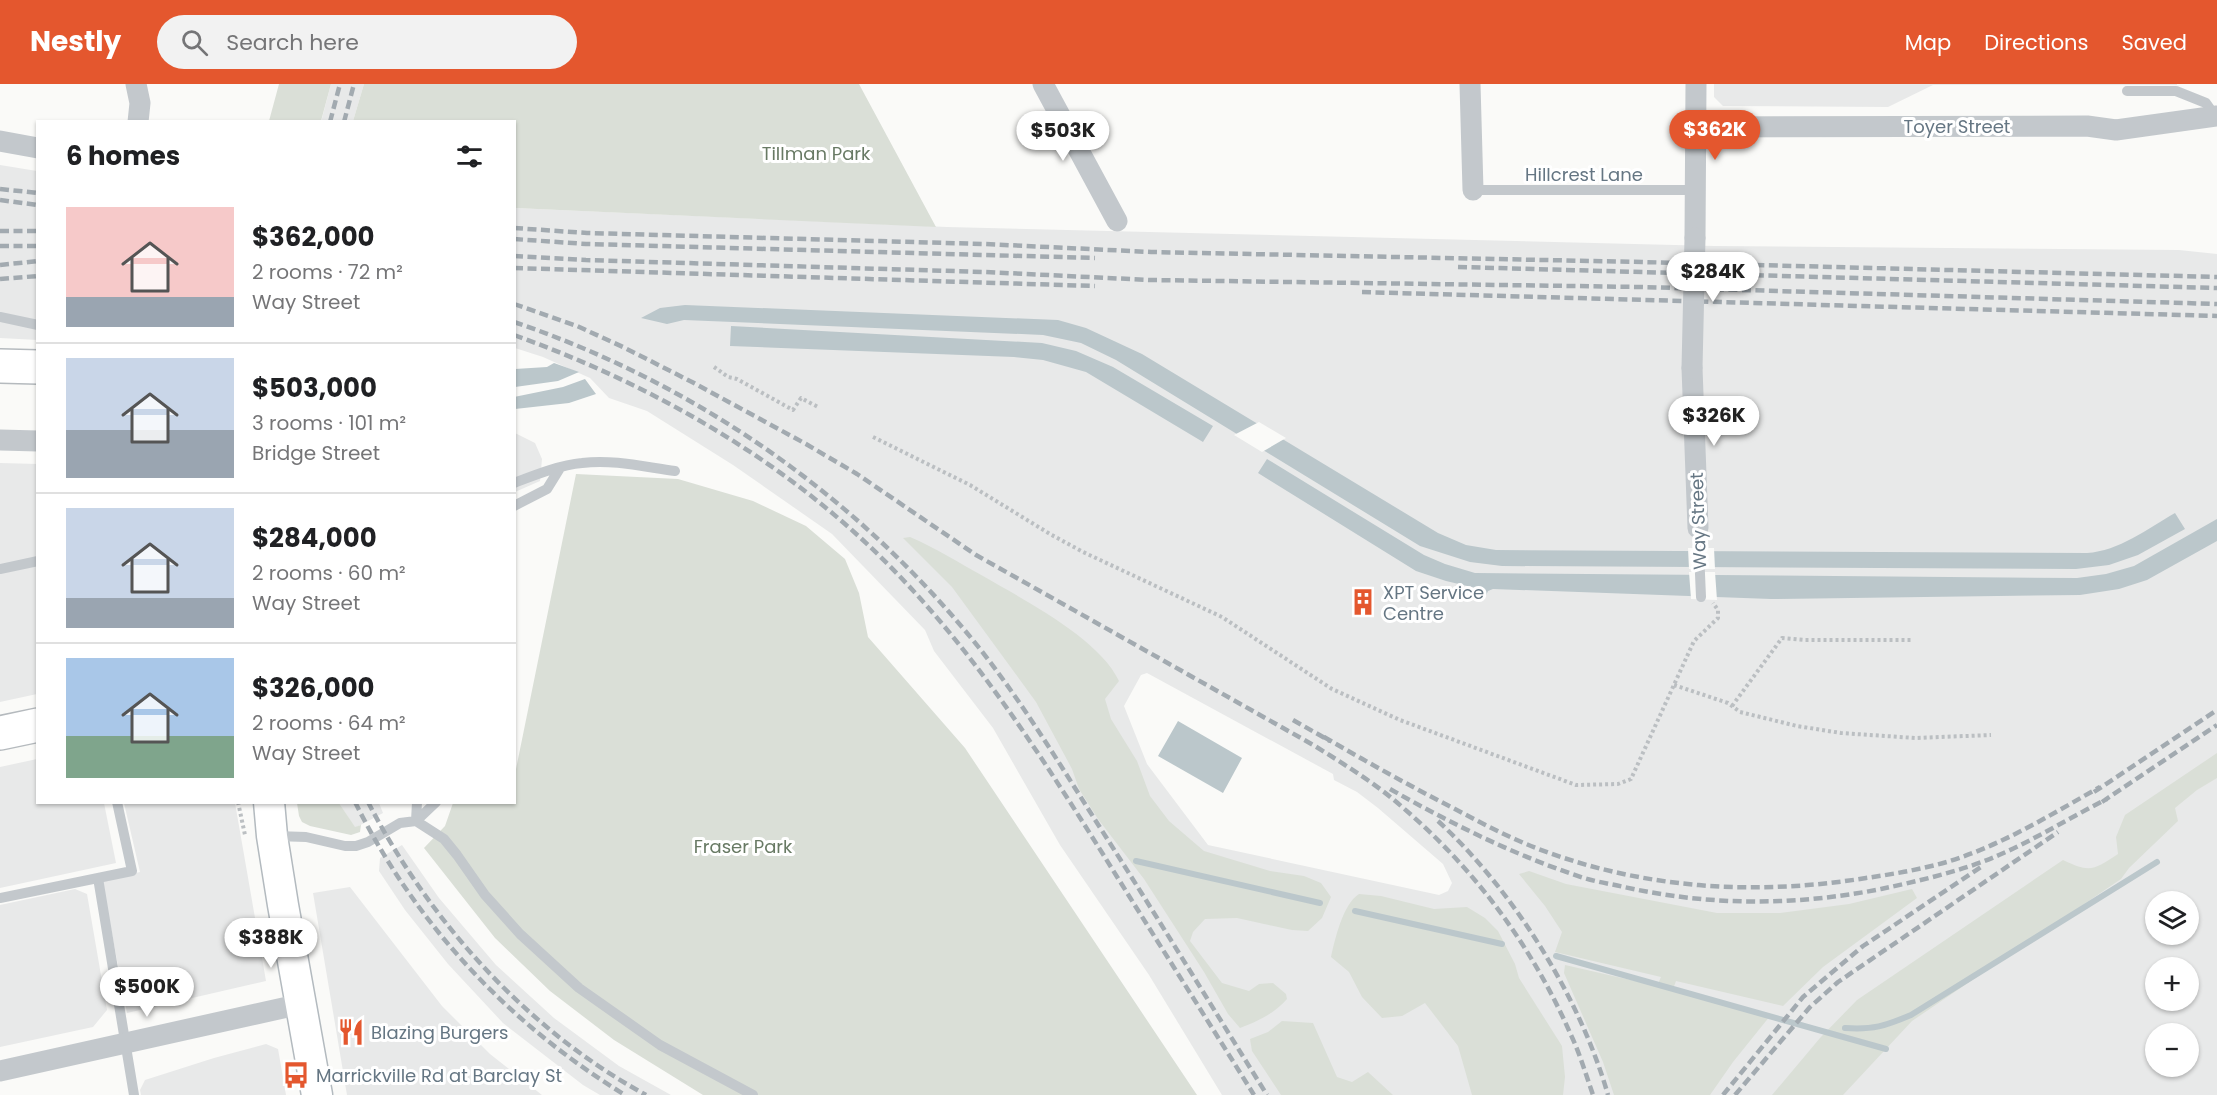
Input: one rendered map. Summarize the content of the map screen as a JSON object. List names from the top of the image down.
{
  "streets": {
    "street": ["Toyer Street", "Way Street"],
    "lane": ["Hillcrest Lane"]
  },
  "crossings": [
    ["Toyer Street", "Way Street"],
    ["Hillcrest Lane", "Way Street"]
  ],
  "parks": ["Tillman Park", "Fraser Park"],
  "places": {
    "building": ["XPT Service Centre"],
    "restaurant": ["Blazing Burgers"],
    "bus stop": ["Marrickville Rd at Barclay St"]
  },
  "page": {
    "header": "Nestly",
    "search": "Search here",
    "nav": ["Map", "Directions", "Saved"],
    "price": [
      "$362K",
      "$503K",
      "$284K",
      "$326K",
      "$388K",
      "$500K"
    ],
    "heading": "6 homes",
    "list": [
      {
        "name": "$362,000",
        "note": "2 rooms · 72 m² · Way Street"
      },
      {
        "name": "$503,000",
        "note": "3 rooms · 101 m² · Bridge Street"
      },
      {
        "name": "$284,000",
        "note": "2 rooms · 60 m² · Way Street"
      },
      {
        "name": "$326,000",
        "note": "2 rooms · 64 m² · Way Street"
      }
    ],
    "map_buttons": ["+", "−"]
  }
}
